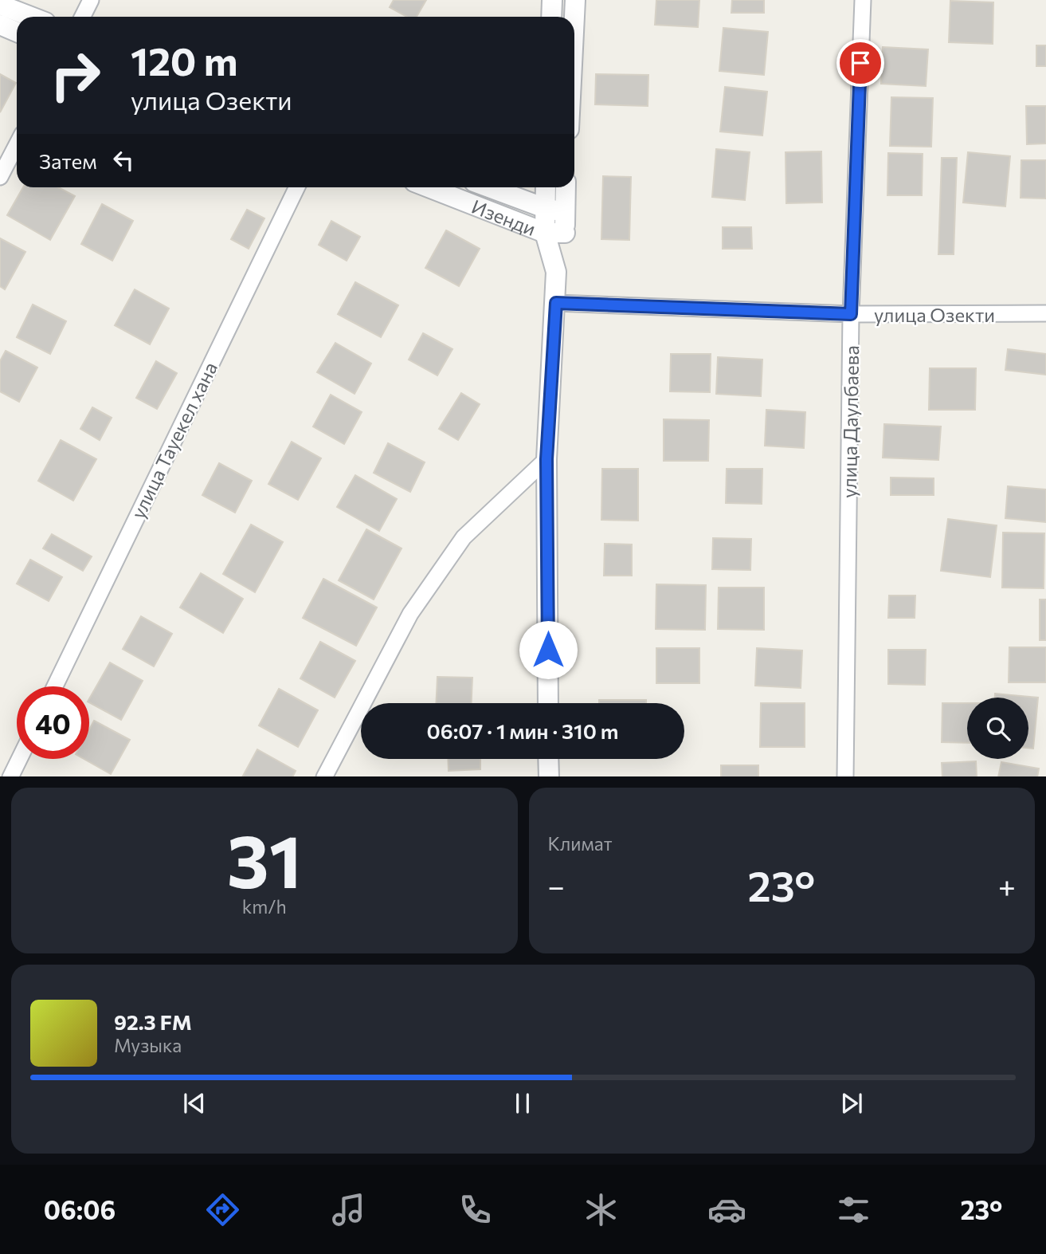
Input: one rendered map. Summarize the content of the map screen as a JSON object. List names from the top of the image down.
{
  "streets": {
    "street": [
      "Изенди",
      "улица Озекти",
      "улица Даулбаева",
      "улица Тауекел хана"
    ]
  },
  "crossings": [
    ["улица Озекти", "улица Даулбаева"]
  ],
  "page": {
    "turn": ["120 m", "улица Озекти"],
    "then": "Затем",
    "limit": "40",
    "trip": "06:07 · 1 мин · 310 m",
    "tile": [
      ["31", "km/h"],
      "Климат"
    ],
    "heat": ["−", "23°", "+"],
    "song": ["92.3 FM", "Музыка"],
    "tabs": ["06:06", "23°"]
  }
}
